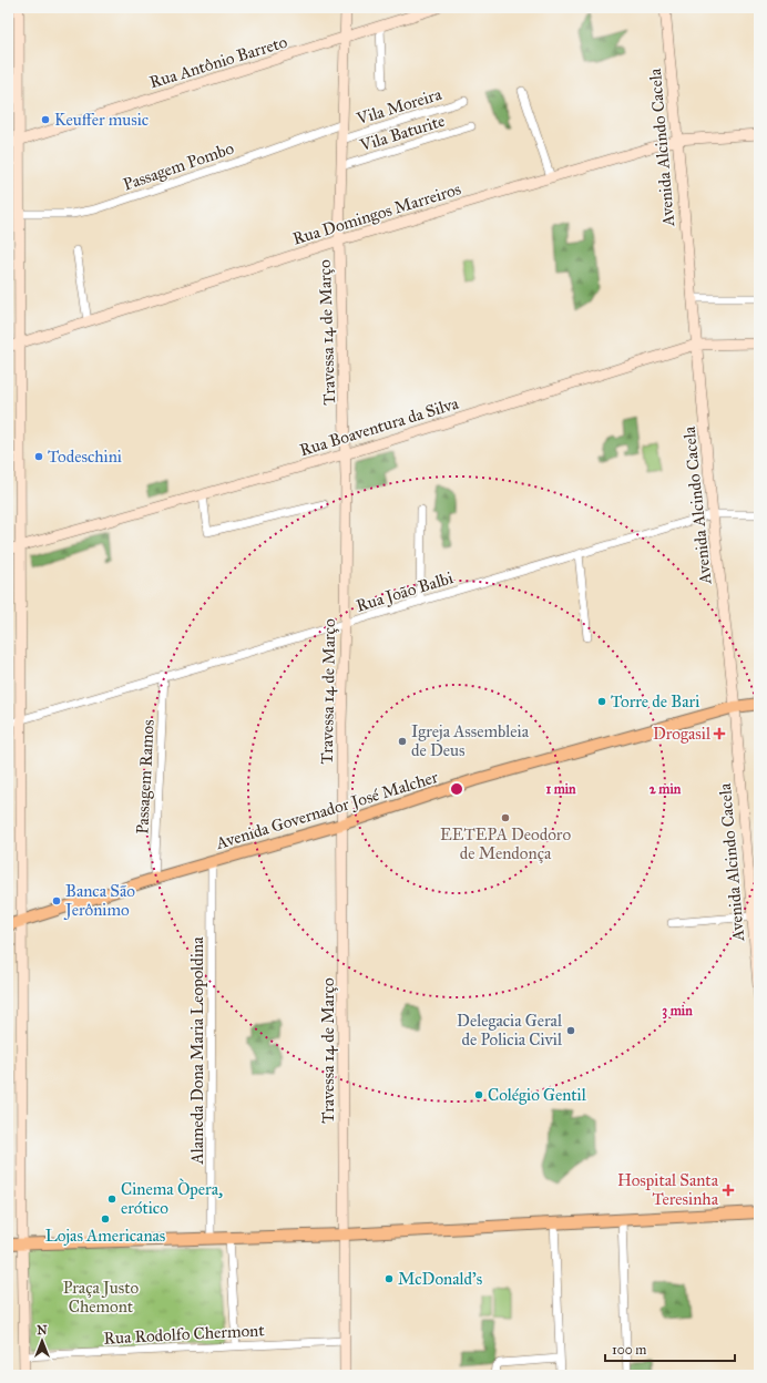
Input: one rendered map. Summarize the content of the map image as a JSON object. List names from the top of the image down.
{
  "streets": {
    "main road": ["Avenida Governador José Malcher"],
    "street": [
      "Rua Antônio Barreto",
      "Vila Moreira",
      "Vila Baturite",
      "Avenida Alcindo Cacela",
      "Passagem Pombo",
      "Rua Domingos Marreiros",
      "Travessa 14 de Março",
      "Rua Boaventura da Silva",
      "Rua João Balbi",
      "Passagem Ramos",
      "Alameda Dona Maria Leopoldina",
      "Rua Rodolfo Chermont"
    ]
  },
  "crossings": [
    ["Rua Antônio Barreto", "Travessa 14 de Março"],
    ["Vila Moreira", "Travessa 14 de Março"],
    ["Vila Baturite", "Travessa 14 de Março"],
    ["Avenida Alcindo Cacela", "Rua Domingos Marreiros"],
    ["Avenida Alcindo Cacela", "Rua Boaventura da Silva"],
    ["Avenida Alcindo Cacela", "Rua João Balbi"],
    ["Avenida Alcindo Cacela", "Avenida Governador José Malcher"],
    ["Passagem Pombo", "Travessa 14 de Março"],
    ["Rua Domingos Marreiros", "Travessa 14 de Março"],
    ["Travessa 14 de Março", "Rua Boaventura da Silva"],
    ["Travessa 14 de Março", "Rua João Balbi"],
    ["Travessa 14 de Março", "Avenida Governador José Malcher"],
    ["Travessa 14 de Março", "Rua Rodolfo Chermont"],
    ["Rua João Balbi", "Passagem Ramos"],
    ["Passagem Ramos", "Avenida Governador José Malcher"],
    ["Avenida Governador José Malcher", "Alameda Dona Maria Leopoldina"]
  ],
  "parks": ["Praça Justo Chemont"],
  "places": {
    "other": [
      "Keuffer music",
      "Todeschini",
      "Torre de Bari",
      "Igreja Assembleia de Deus",
      "EETEPA Deodoro de Mendonça",
      "Banca São Jerônimo",
      "Delegacia Geral de Policia Civil",
      "Colégio Gentil",
      "Cinema Òpera, erótico",
      "Lojas Americanas",
      "McDonald's"
    ],
    "health": ["Drogasil", "Hospital Santa Teresinha"]
  },
  "scale_bar": "100 m",
  "north": "top",
  "rings": ["1 min", "2 min", "3 min"]
}
